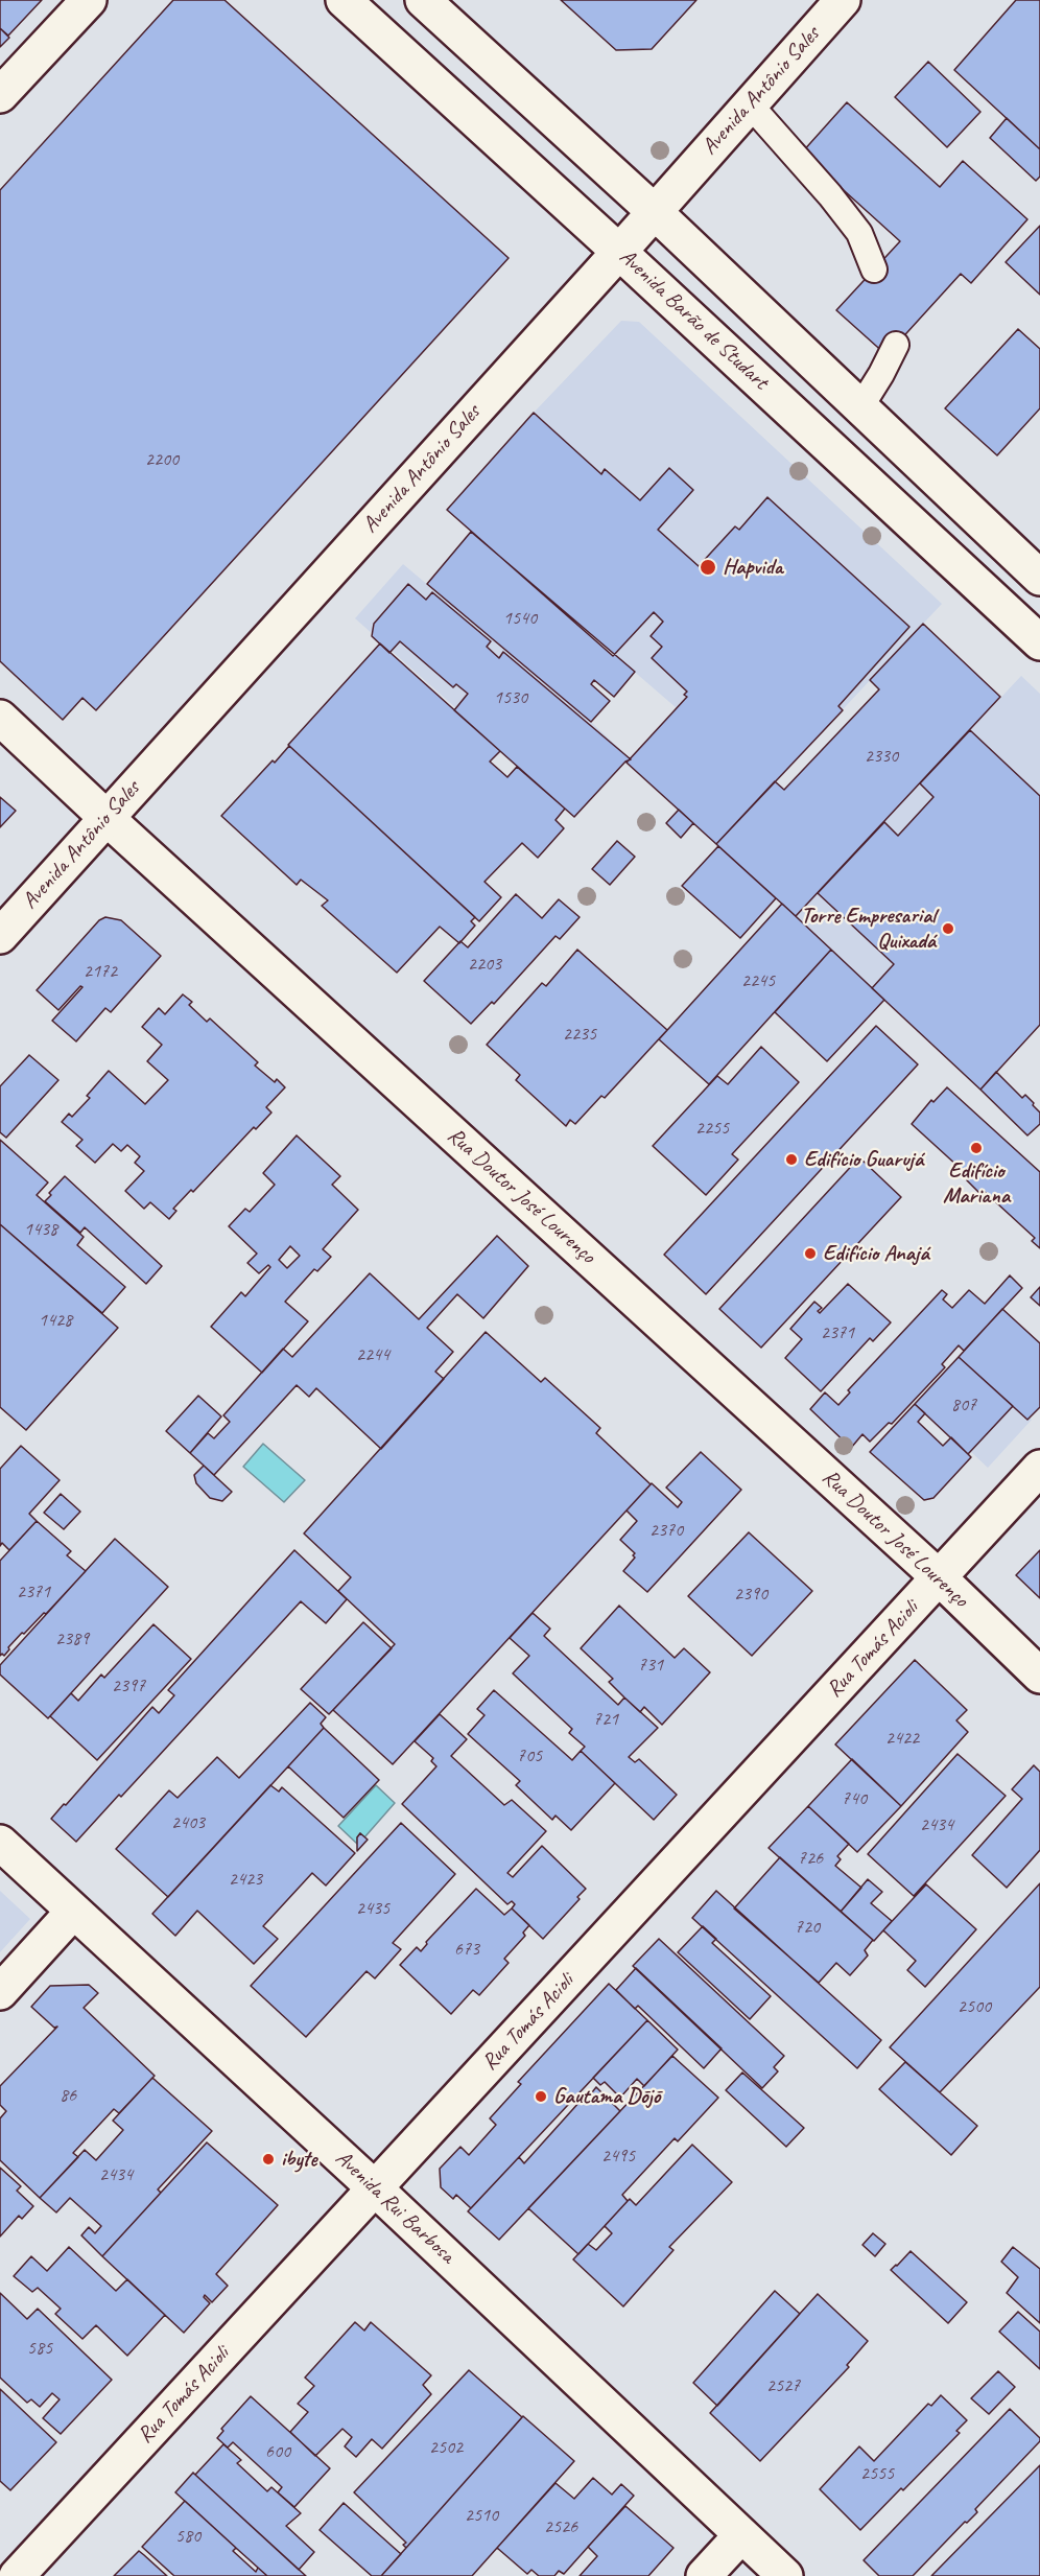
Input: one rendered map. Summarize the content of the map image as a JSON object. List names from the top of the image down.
{
  "streets": {
    "main road": [
      "Avenida Antônio Sales",
      "Avenida Barão de Studart",
      "Rua Doutor José Lourenço",
      "Rua Tomás Acioli",
      "Avenida Rui Barbosa"
    ]
  },
  "crossings": [
    ["Avenida Antônio Sales", "Avenida Barão de Studart"],
    ["Avenida Antônio Sales", "Rua Doutor José Lourenço"],
    ["Rua Doutor José Lourenço", "Rua Tomás Acioli"],
    ["Rua Tomás Acioli", "Avenida Rui Barbosa"]
  ],
  "places": [
    "Hapvida",
    "Torre Empresarial Quixadá",
    "Edifício Mariana",
    "Edifício Guarujá",
    "Edifício Anajá",
    "Gautama Dōjō",
    "ibyte"
  ],
  "house_numbers": [
    "2200",
    "1540",
    "1530",
    "2330",
    "2203",
    "2172",
    "2245",
    "2235",
    "2255",
    "1438",
    "1428",
    "2371",
    "2244",
    "807",
    "2370",
    "2371",
    "2390",
    "2389",
    "731",
    "2397",
    "721",
    "2422",
    "705",
    "740",
    "2403",
    "2434",
    "726",
    "2423",
    "2435",
    "720",
    "673",
    "2500",
    "86",
    "2495",
    "2434",
    "585",
    "2527",
    "2502",
    "600",
    "2555",
    "2510",
    "2526",
    "580"
  ]
}
